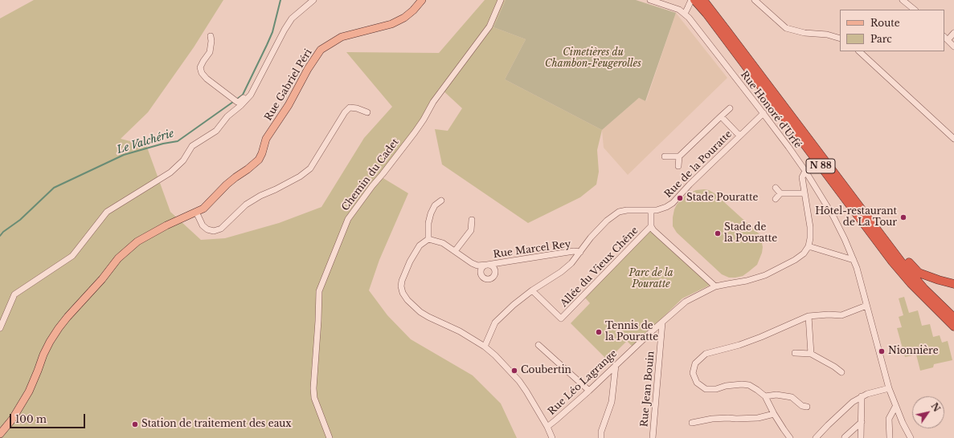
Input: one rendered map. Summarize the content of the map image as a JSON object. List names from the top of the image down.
{
  "streets": {
    "highway": ["N 88"],
    "main road": ["Rue Gabriel Péri"],
    "street": [
      "Rue Honoré d'Urfé",
      "Rue de la Pouratte",
      "Chemin du Cadet",
      "Rue Marcel Rey",
      "Allée du Vieux Chêne",
      "Rue Léo Lagrange",
      "Rue Jean Bouin"
    ]
  },
  "crossings": [
    ["Rue Honoré d'Urfé", "Rue de la Pouratte"],
    ["Rue de la Pouratte", "Rue Marcel Rey"],
    ["Rue de la Pouratte", "Allée du Vieux Chêne"],
    ["Rue Léo Lagrange", "Rue Jean Bouin"]
  ],
  "water": ["Le Valchérie"],
  "parks": ["Cimetières du Chambon-Feugerolles", "Parc de la Pouratte"],
  "places": [
    "Stade Pouratte",
    "Hôtel-restaurant de La Tour",
    "Stade de la Pouratte",
    "Tennis de la Pouratte",
    "Nionnière",
    "Coubertin",
    "Station de traitement des eaux"
  ],
  "legend": ["Route", "Parc"],
  "scale_bar": "100 m",
  "north": "top right"
}
